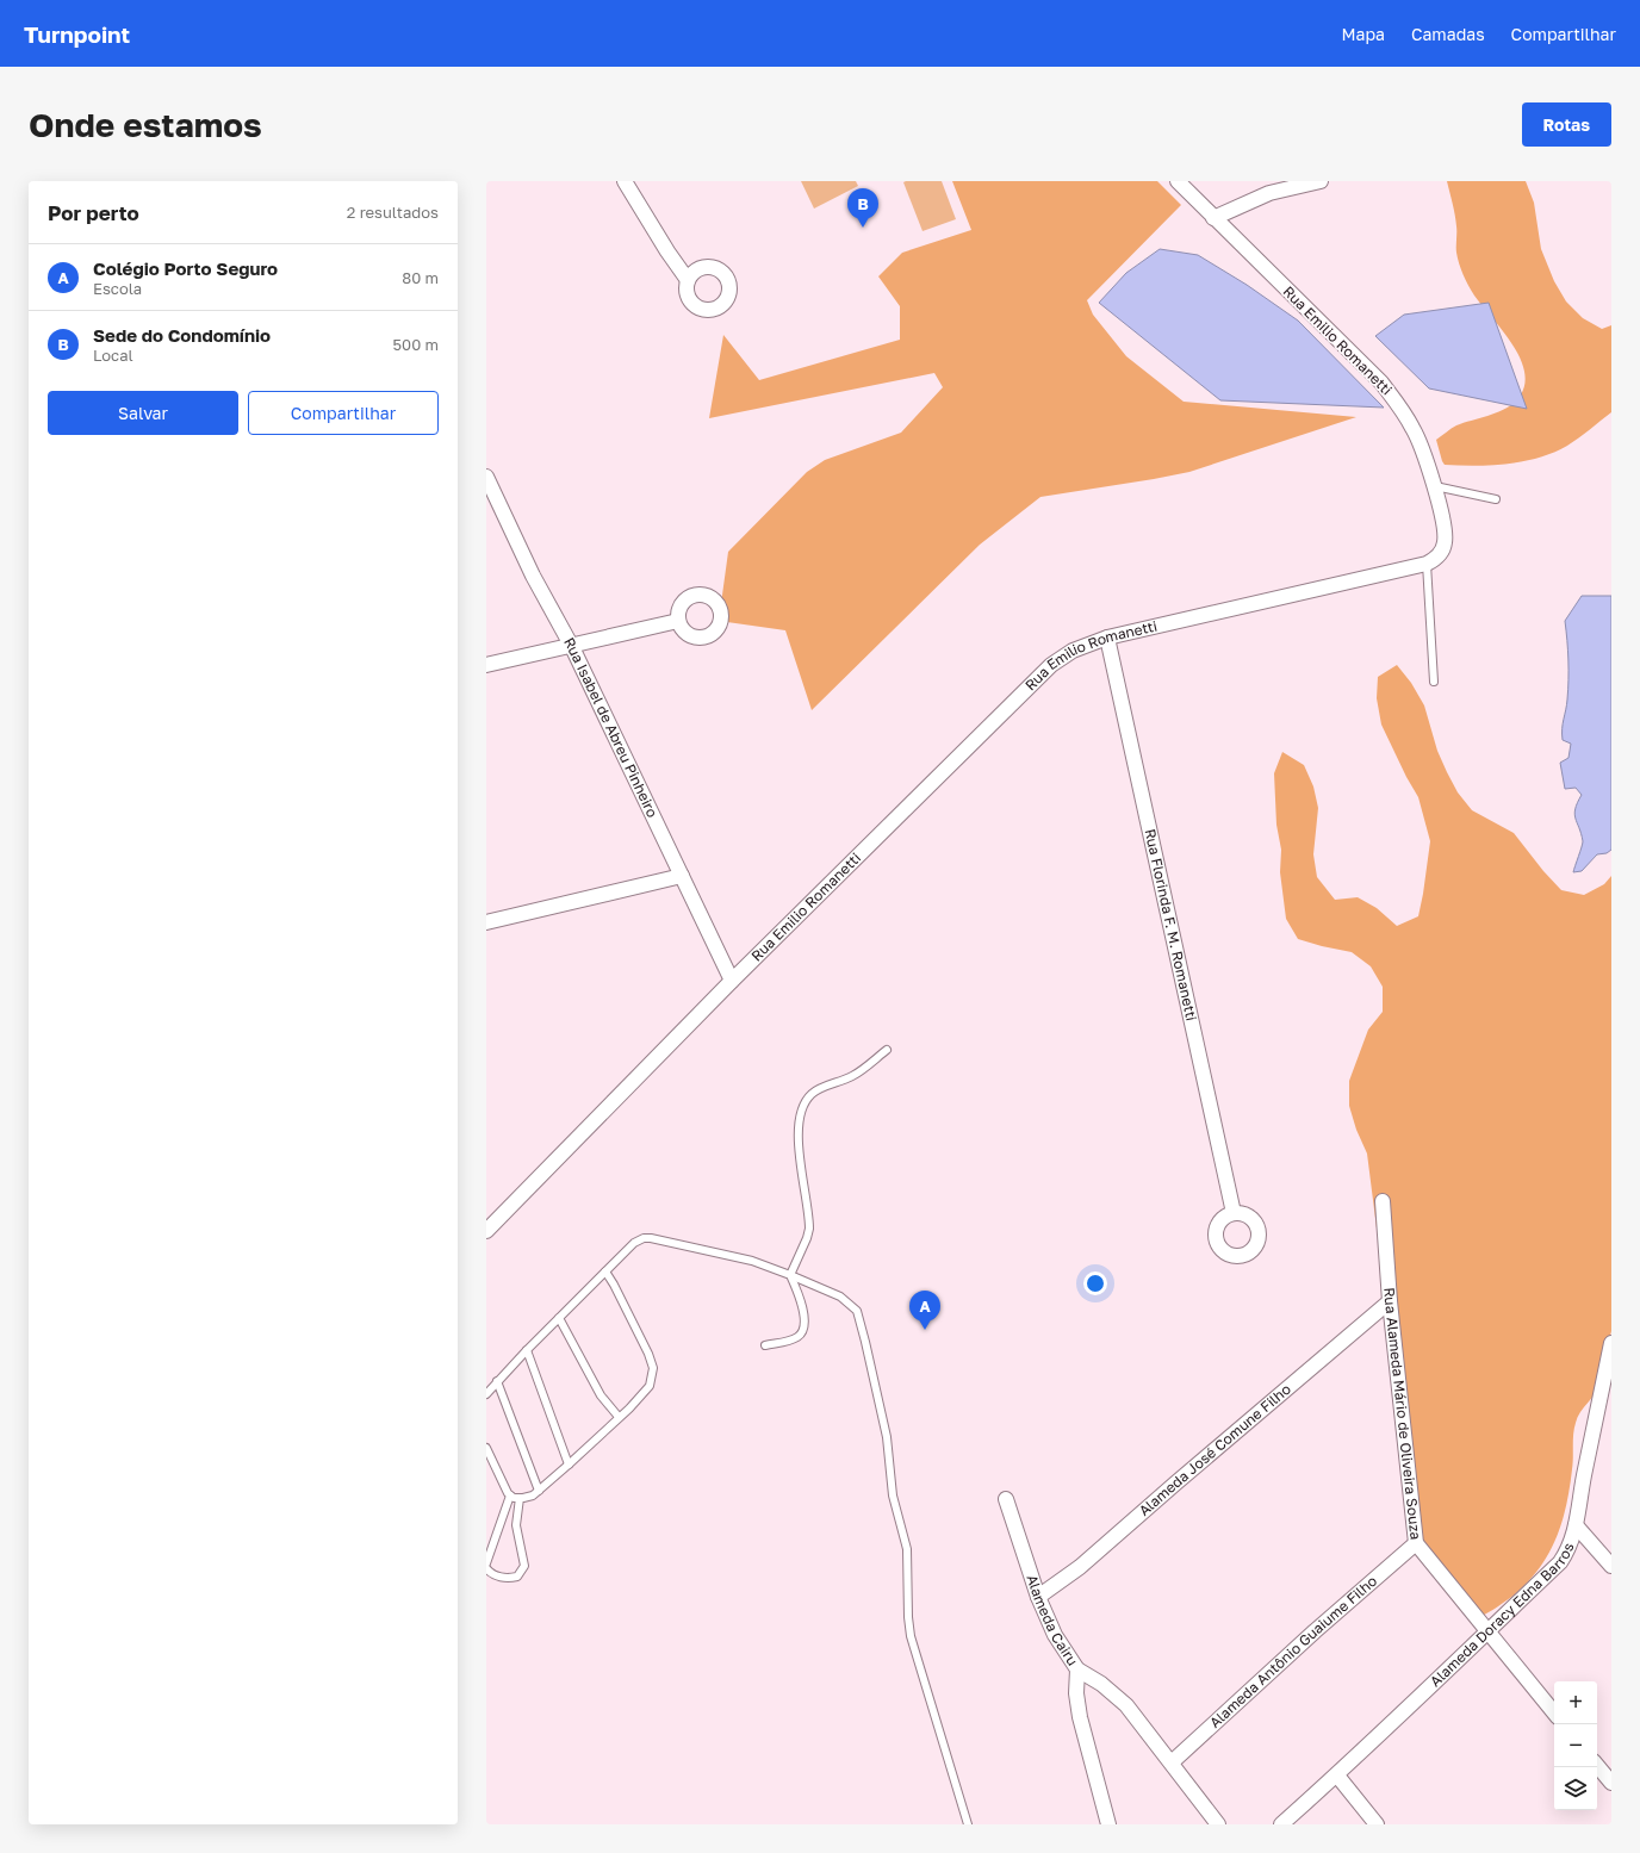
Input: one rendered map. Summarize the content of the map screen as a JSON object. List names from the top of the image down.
{
  "streets": {
    "street": [
      "Rua Emilio Romanetti",
      "Rua Isabel de Abreu Pinheiro",
      "Rua Florinda F. M. Romanetti",
      "Rua Alameda Mário de Oliveira Souza",
      "Alameda José Comune Filho",
      "Alameda Doracy Edna Barros",
      "Alameda Cairu",
      "Alameda Antônio Guaiume Filho"
    ]
  },
  "crossings": [
    ["Rua Emilio Romanetti", "Rua Isabel de Abreu Pinheiro"],
    ["Rua Emilio Romanetti", "Rua Florinda F. M. Romanetti"],
    ["Rua Alameda Mário de Oliveira Souza", "Alameda José Comune Filho"],
    ["Rua Alameda Mário de Oliveira Souza", "Alameda Doracy Edna Barros"],
    ["Rua Alameda Mário de Oliveira Souza", "Alameda Antônio Guaiume Filho"],
    ["Alameda José Comune Filho", "Alameda Cairu"]
  ],
  "page": {
    "header": "Turnpoint",
    "nav": ["Mapa", "Camadas", "Compartilhar"],
    "buttons": [
      "Rotas",
      ["Salvar", "Compartilhar"]
    ],
    "title": "Onde estamos",
    "heading": ["Por perto", "2 resultados"],
    "pins": ["B", "A"],
    "list": [
      {
        "mark": "A",
        "name": "Colégio Porto Seguro",
        "note": "Escola",
        "value": "80 m"
      },
      {
        "mark": "B",
        "name": "Sede do Condomínio",
        "note": "Local",
        "value": "500 m"
      }
    ],
    "map_buttons": ["+", "−"]
  }
}
